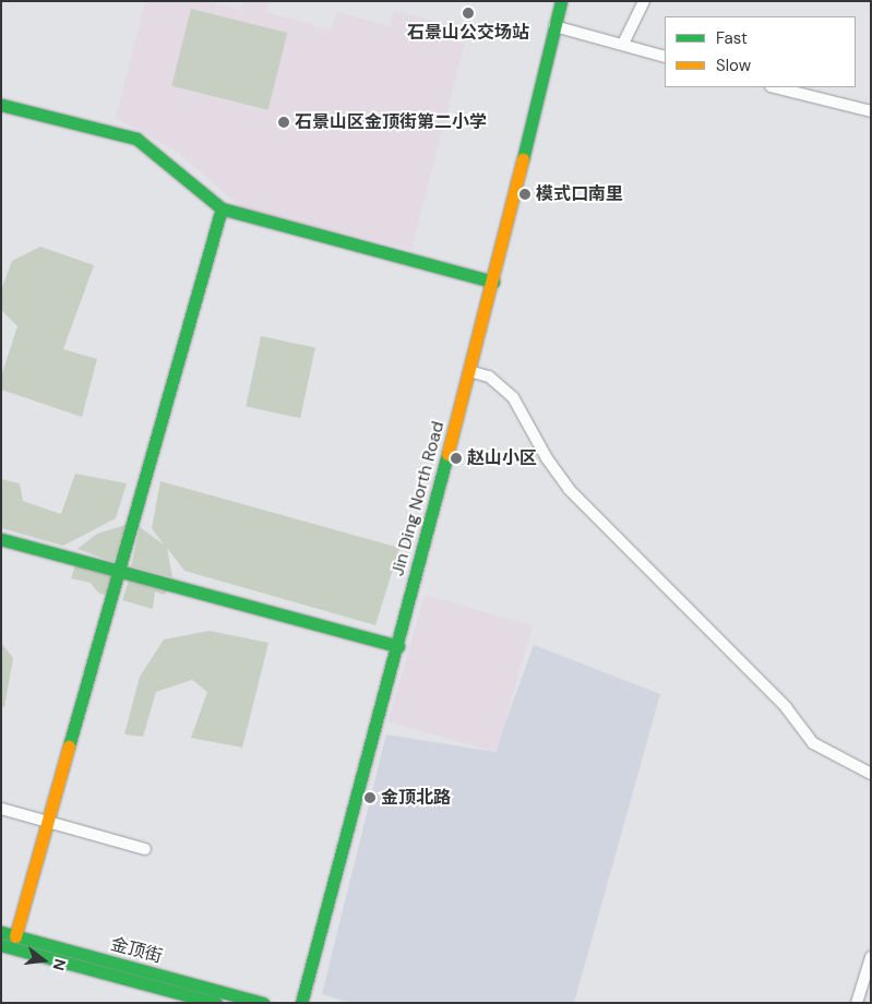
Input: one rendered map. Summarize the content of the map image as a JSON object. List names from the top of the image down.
{
  "streets": {
    "street": ["Jin Ding North Road", "金顶街"]
  },
  "places": [
    "石景山公交场站",
    "石景山区金顶街第二小学",
    "模式口南里",
    "赵山小区",
    "金顶北路"
  ],
  "legend": ["Fast", "Slow"],
  "north": "right"
}
